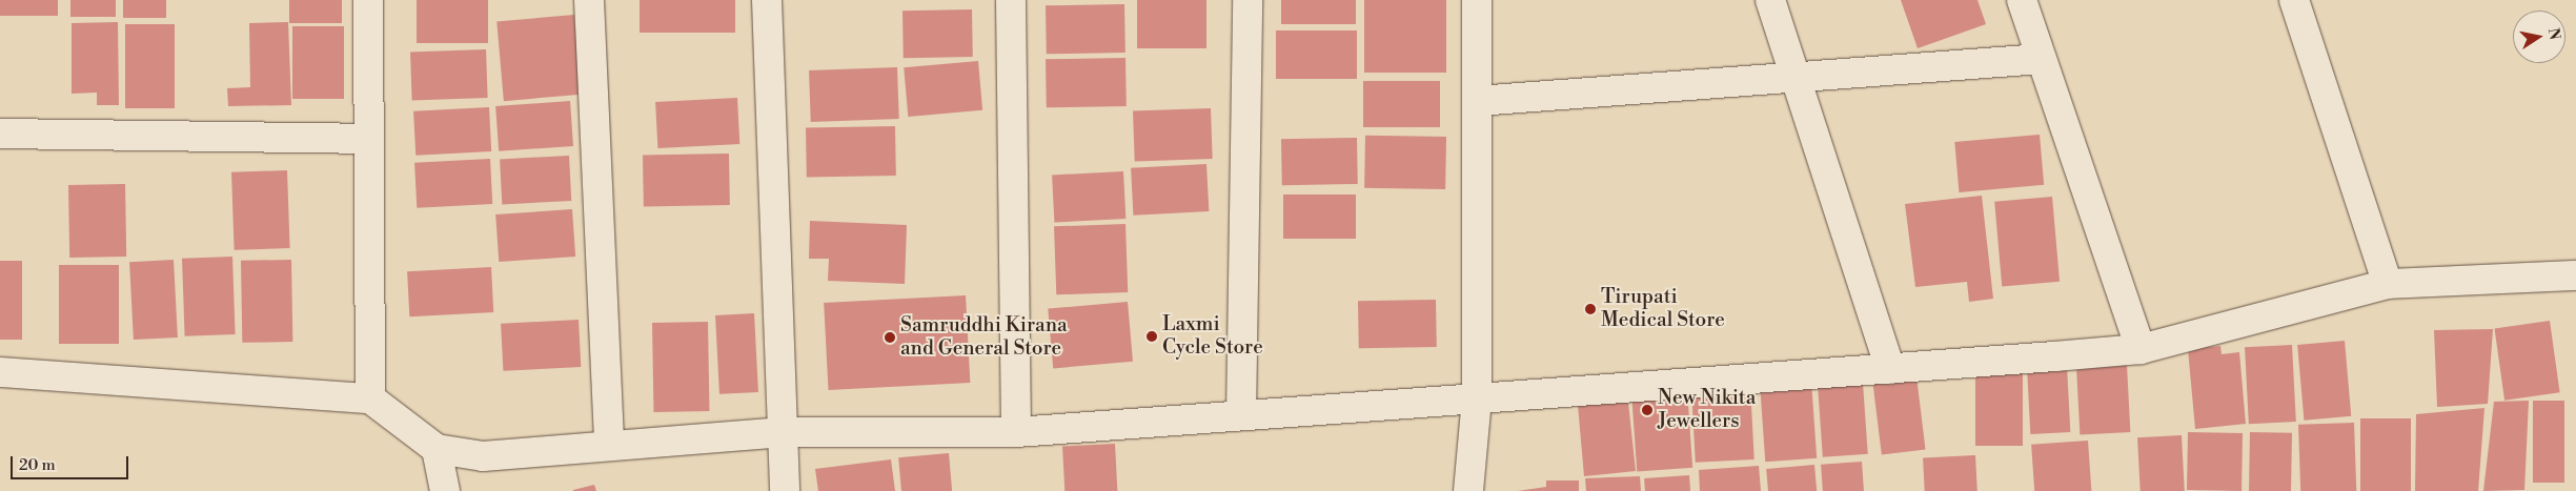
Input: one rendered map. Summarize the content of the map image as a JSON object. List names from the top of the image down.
{
  "places": [
    "Tirupati Medical Store",
    "Laxmi Cycle Store",
    "Samruddhi Kirana and General Store",
    "New Nikita Jewellers"
  ],
  "scale_bar": "20 m",
  "north": "right"
}
